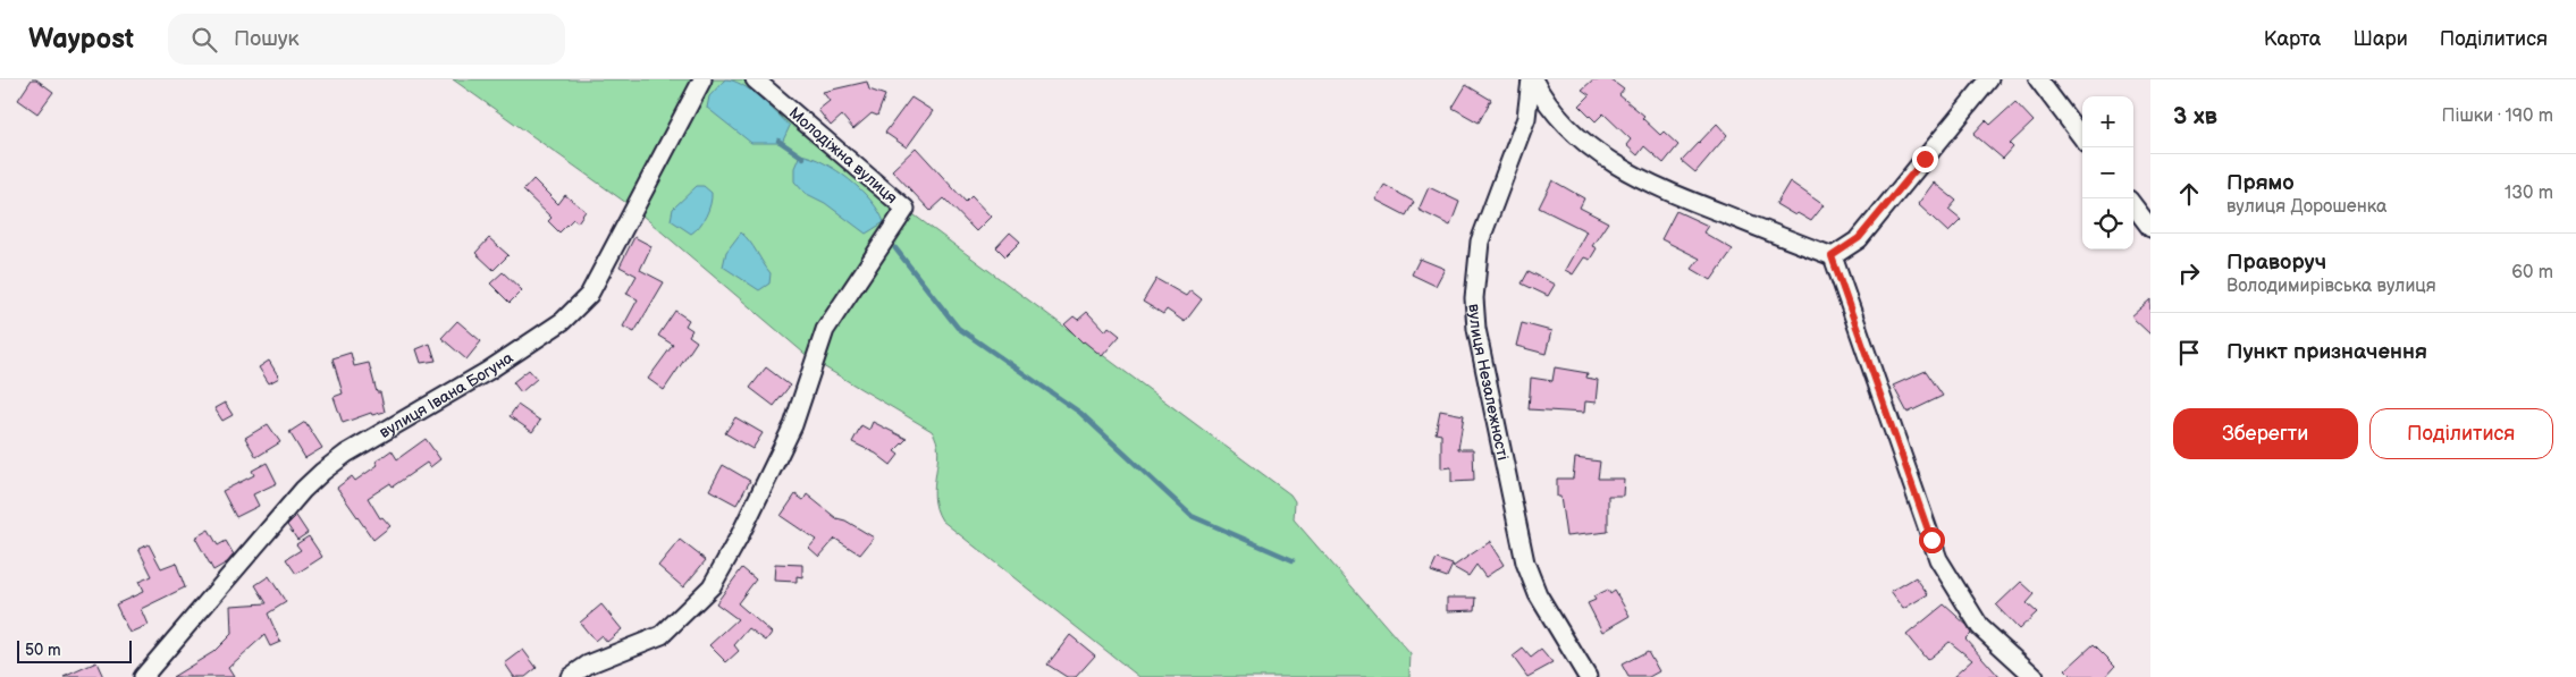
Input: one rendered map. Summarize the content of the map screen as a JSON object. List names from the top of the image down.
{
  "streets": {
    "street": ["Молодіжна вулиця", "вулиця Незалежності", "вулиця Івана Богуна"]
  },
  "scale_bar": "50 m",
  "page": {
    "header": "Waypost",
    "search": "Пошук",
    "nav": ["Карта", "Шари", "Поділитися"],
    "heading": ["3 хв", "Пішки · 190 m"],
    "map_buttons": ["+", "−"],
    "list": [
      ["Прямо", "вулиця Дорошенка", "130 m"],
      ["Праворуч", "Володимирівська вулиця", "60 m"],
      "Пункт призначення"
    ],
    "buttons": ["Зберегти", "Поділитися"],
    "scale": "50 m"
  }
}
